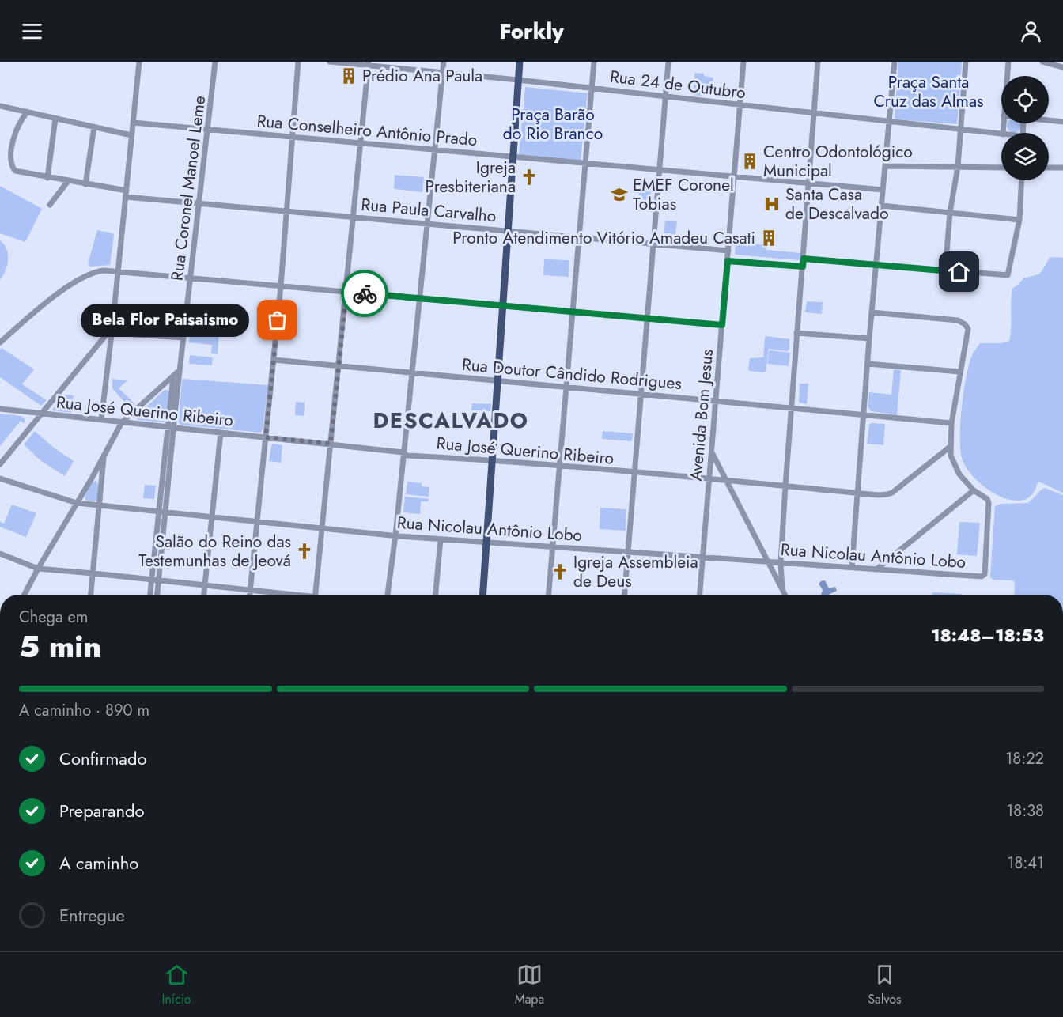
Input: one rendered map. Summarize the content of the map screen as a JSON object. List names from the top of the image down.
{
  "streets": {
    "street": [
      "Rua 24 de Outubro",
      "Rua Conselheiro Antônio Prado",
      "Rua Coronel Manoel Leme",
      "Rua Paula Carvalho",
      "Rua Doutor Cândido Rodrigues",
      "Rua José Querino Ribeiro",
      "Avenida Bom Jesus",
      "Rua Nicolau Antônio Lobo"
    ]
  },
  "crossings": [
    ["Rua 24 de Outubro", "Avenida Bom Jesus"],
    ["Rua Conselheiro Antônio Prado", "Rua Coronel Manoel Leme"],
    ["Rua Conselheiro Antônio Prado", "Avenida Bom Jesus"],
    ["Rua Coronel Manoel Leme", "Rua Paula Carvalho"],
    ["Rua Coronel Manoel Leme", "Rua José Querino Ribeiro"],
    ["Rua Coronel Manoel Leme", "Rua Nicolau Antônio Lobo"],
    ["Rua Paula Carvalho", "Avenida Bom Jesus"],
    ["Rua Doutor Cândido Rodrigues", "Avenida Bom Jesus"],
    ["Rua José Querino Ribeiro", "Avenida Bom Jesus"],
    ["Avenida Bom Jesus", "Rua Nicolau Antônio Lobo"]
  ],
  "districts": ["DESCALVADO"],
  "parks": ["Praça Santa Cruz das Almas", "Praça Barão do Rio Branco"],
  "places": {
    "building": ["Prédio Ana Paula", "Centro Odontológico Municipal", "Pronto Atendimento Vitório Amadeu Casati"],
    "church": ["Igreja Presbiteriana", "Salão do Reino das Testemunhas de Jeová", "Igreja Assembleia de Deus"],
    "school or university": ["EMEF Coronel Tobias"],
    "hospital": ["Santa Casa de Descalvado"],
    "other": ["Bela Flor Paisaismo"]
  },
  "page": {
    "header": "Forkly",
    "bubble": "Bela Flor Paisaismo",
    "heading": ["5 min", "Chega em", "18:48–18:53"],
    "bar": "A caminho · 890 m",
    "list": [
      ["Confirmado", "18:22"],
      ["Preparando", "18:38"],
      ["A caminho", "18:41"],
      "Entregue"
    ],
    "tabs": ["Início", "Mapa", "Salvos"]
  }
}
